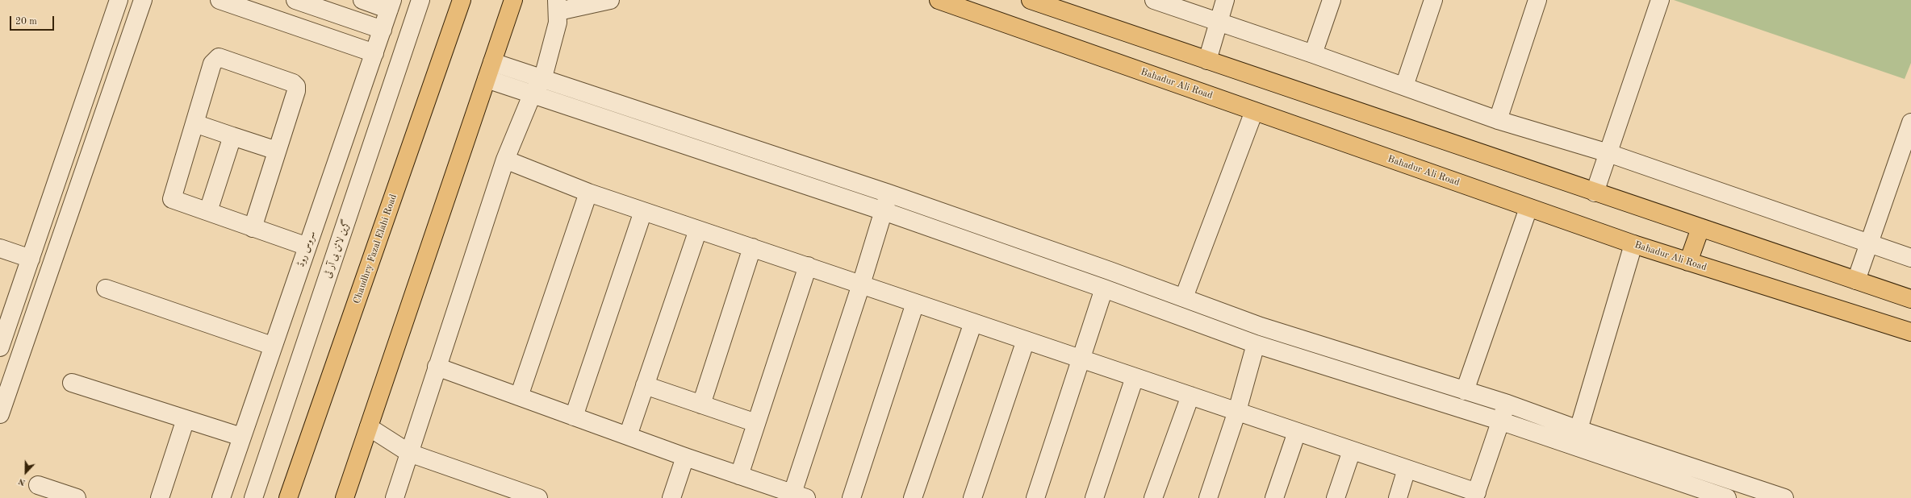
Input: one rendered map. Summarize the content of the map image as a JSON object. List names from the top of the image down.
{
  "streets": {
    "main road": ["Bahadur Ali Road", "Chaudhry Fazal Elahi Road"],
    "street": ["سروس روڈ", "گرین لائن بی آر ٹی"]
  },
  "scale_bar": "20 m",
  "north": "bottom"
}
